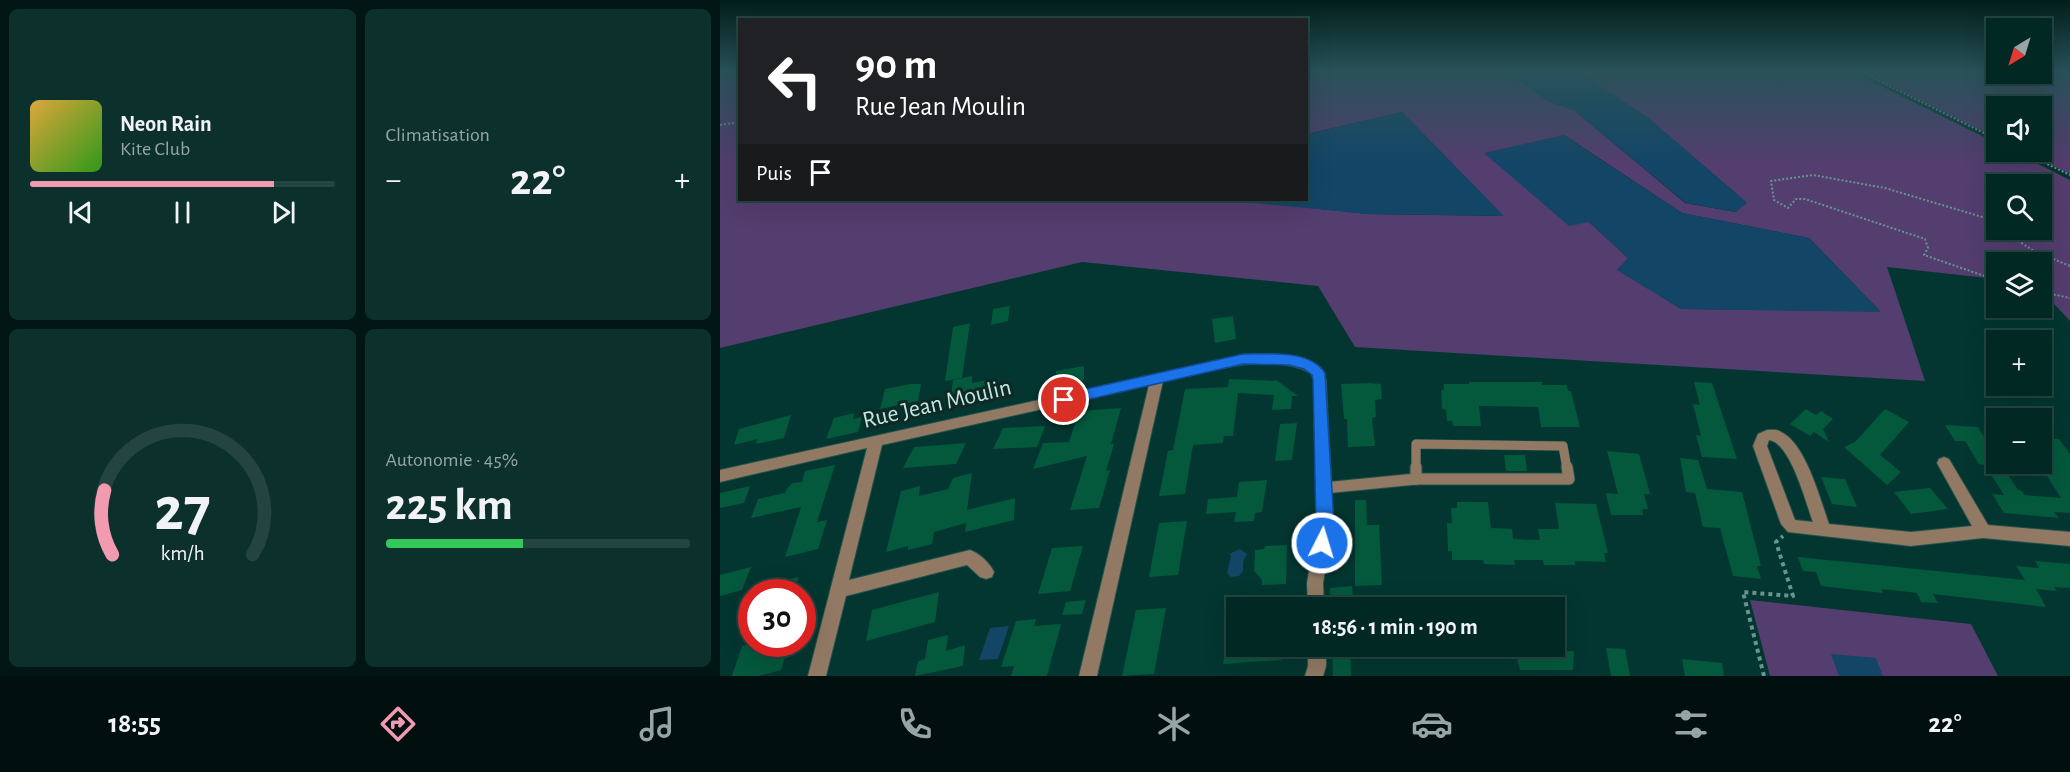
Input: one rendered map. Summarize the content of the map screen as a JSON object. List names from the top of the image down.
{
  "streets": {
    "street": ["Rue Jean Moulin"]
  },
  "north": "bottom left",
  "page": {
    "tile": [
      "Climatisation",
      ["Autonomie · 45%", "225 km"]
    ],
    "map_buttons": ["+", "−"],
    "turn": ["90 m", "Rue Jean Moulin"],
    "song": ["Neon Rain", "Kite Club"],
    "then": "Puis",
    "heat": ["−", "22°", "+"],
    "limit": "30",
    "trip": "18:56 · 1 min · 190 m",
    "tabs": ["18:55", "22°"],
    "gauge": ["27", "km/h"]
  }
}
